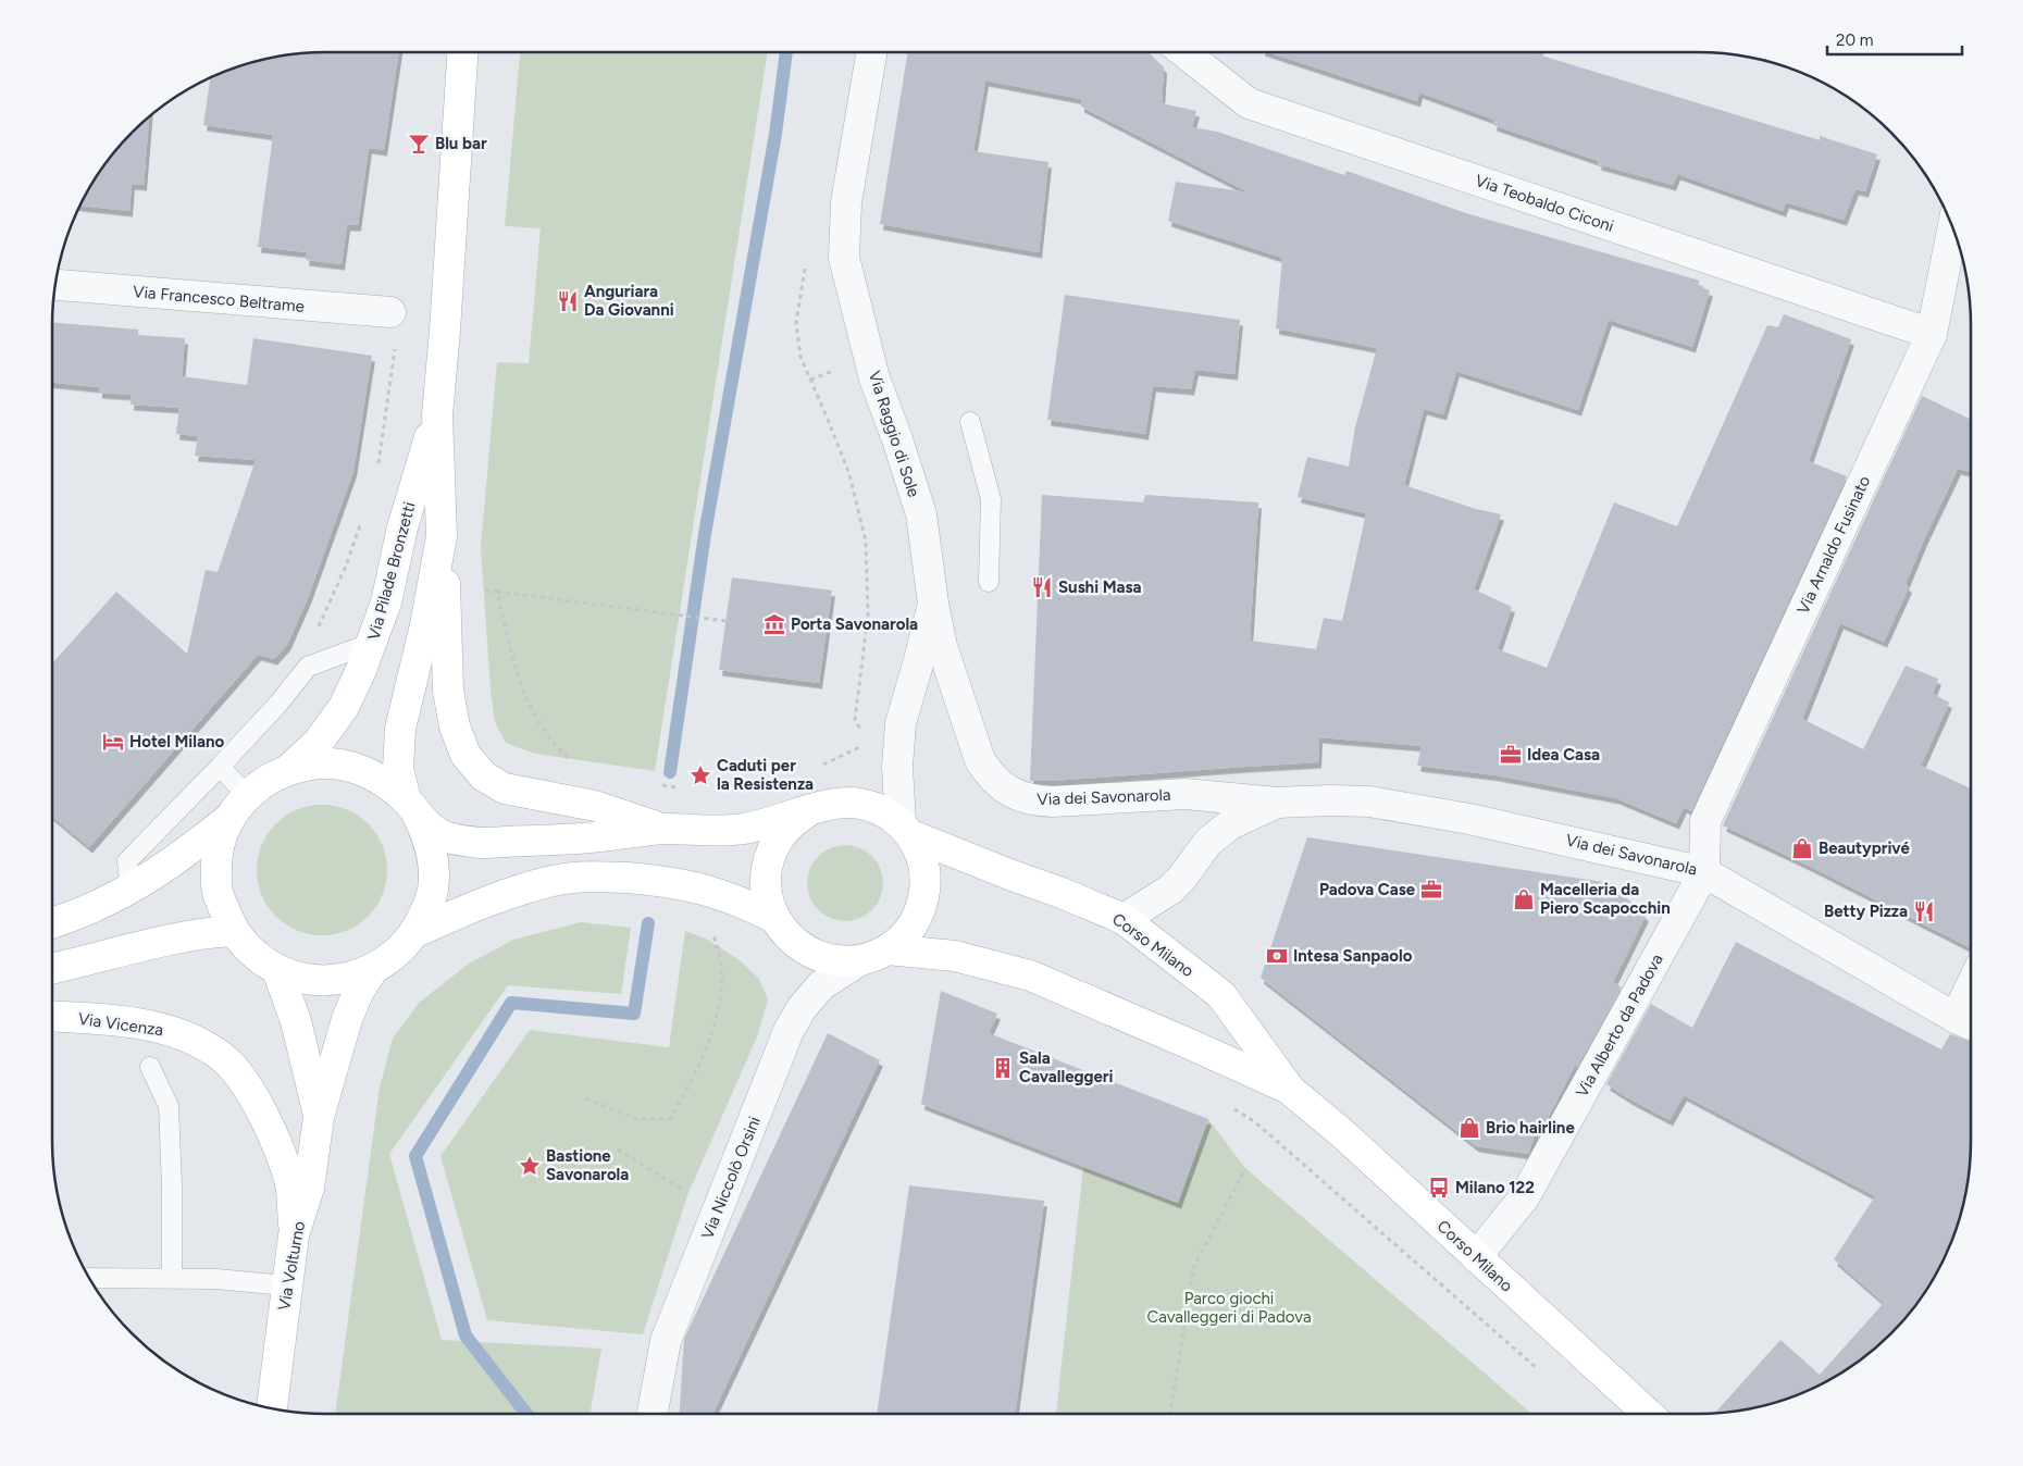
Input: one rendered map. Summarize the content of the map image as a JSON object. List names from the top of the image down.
{
  "streets": {
    "main road": [
      "Via Pilade Bronzetti",
      "Corso Milano",
      "Via Vicenza",
      "Via Volturno"
    ],
    "street": [
      "Via Teobaldo Ciconi",
      "Via Francesco Beltrame",
      "Via Raggio di Sole",
      "Via Arnaldo Fusinato",
      "Via dei Savonarola",
      "Via Alberto da Padova",
      "Via Niccolò Orsini"
    ]
  },
  "crossings": [
    ["Via Teobaldo Ciconi", "Via Arnaldo Fusinato"],
    ["Via Raggio di Sole", "Via dei Savonarola"],
    ["Via Raggio di Sole", "Corso Milano"],
    ["Via Raggio di Sole", "Via Niccolò Orsini"],
    ["Via Arnaldo Fusinato", "Via dei Savonarola"],
    ["Via Arnaldo Fusinato", "Via Alberto da Padova"],
    ["Via dei Savonarola", "Corso Milano"],
    ["Via dei Savonarola", "Via Alberto da Padova"],
    ["Corso Milano", "Via Alberto da Padova"],
    ["Corso Milano", "Via Niccolò Orsini"],
    ["Via Vicenza", "Via Volturno"]
  ],
  "parks": ["Parco giochi Cavalleggeri di Padova"],
  "places": {
    "bar": ["Blu bar"],
    "restaurant": ["Anguriara Da Giovanni", "Sushi Masa", "Betty Pizza"],
    "museum": ["Porta Savonarola"],
    "hotel": ["Hotel Milano"],
    "office": ["Idea Casa", "Padova Case"],
    "place": ["Caduti per la Resistenza", "Bastione Savonarola"],
    "shop": ["Beautyprivé", "Macelleria da Piero Scapocchin", "Brio hairline"],
    "bank": ["Intesa Sanpaolo"],
    "building": ["Sala Cavalleggeri"],
    "bus stop": ["Milano 122"]
  },
  "scale_bar": "20 m"
}
